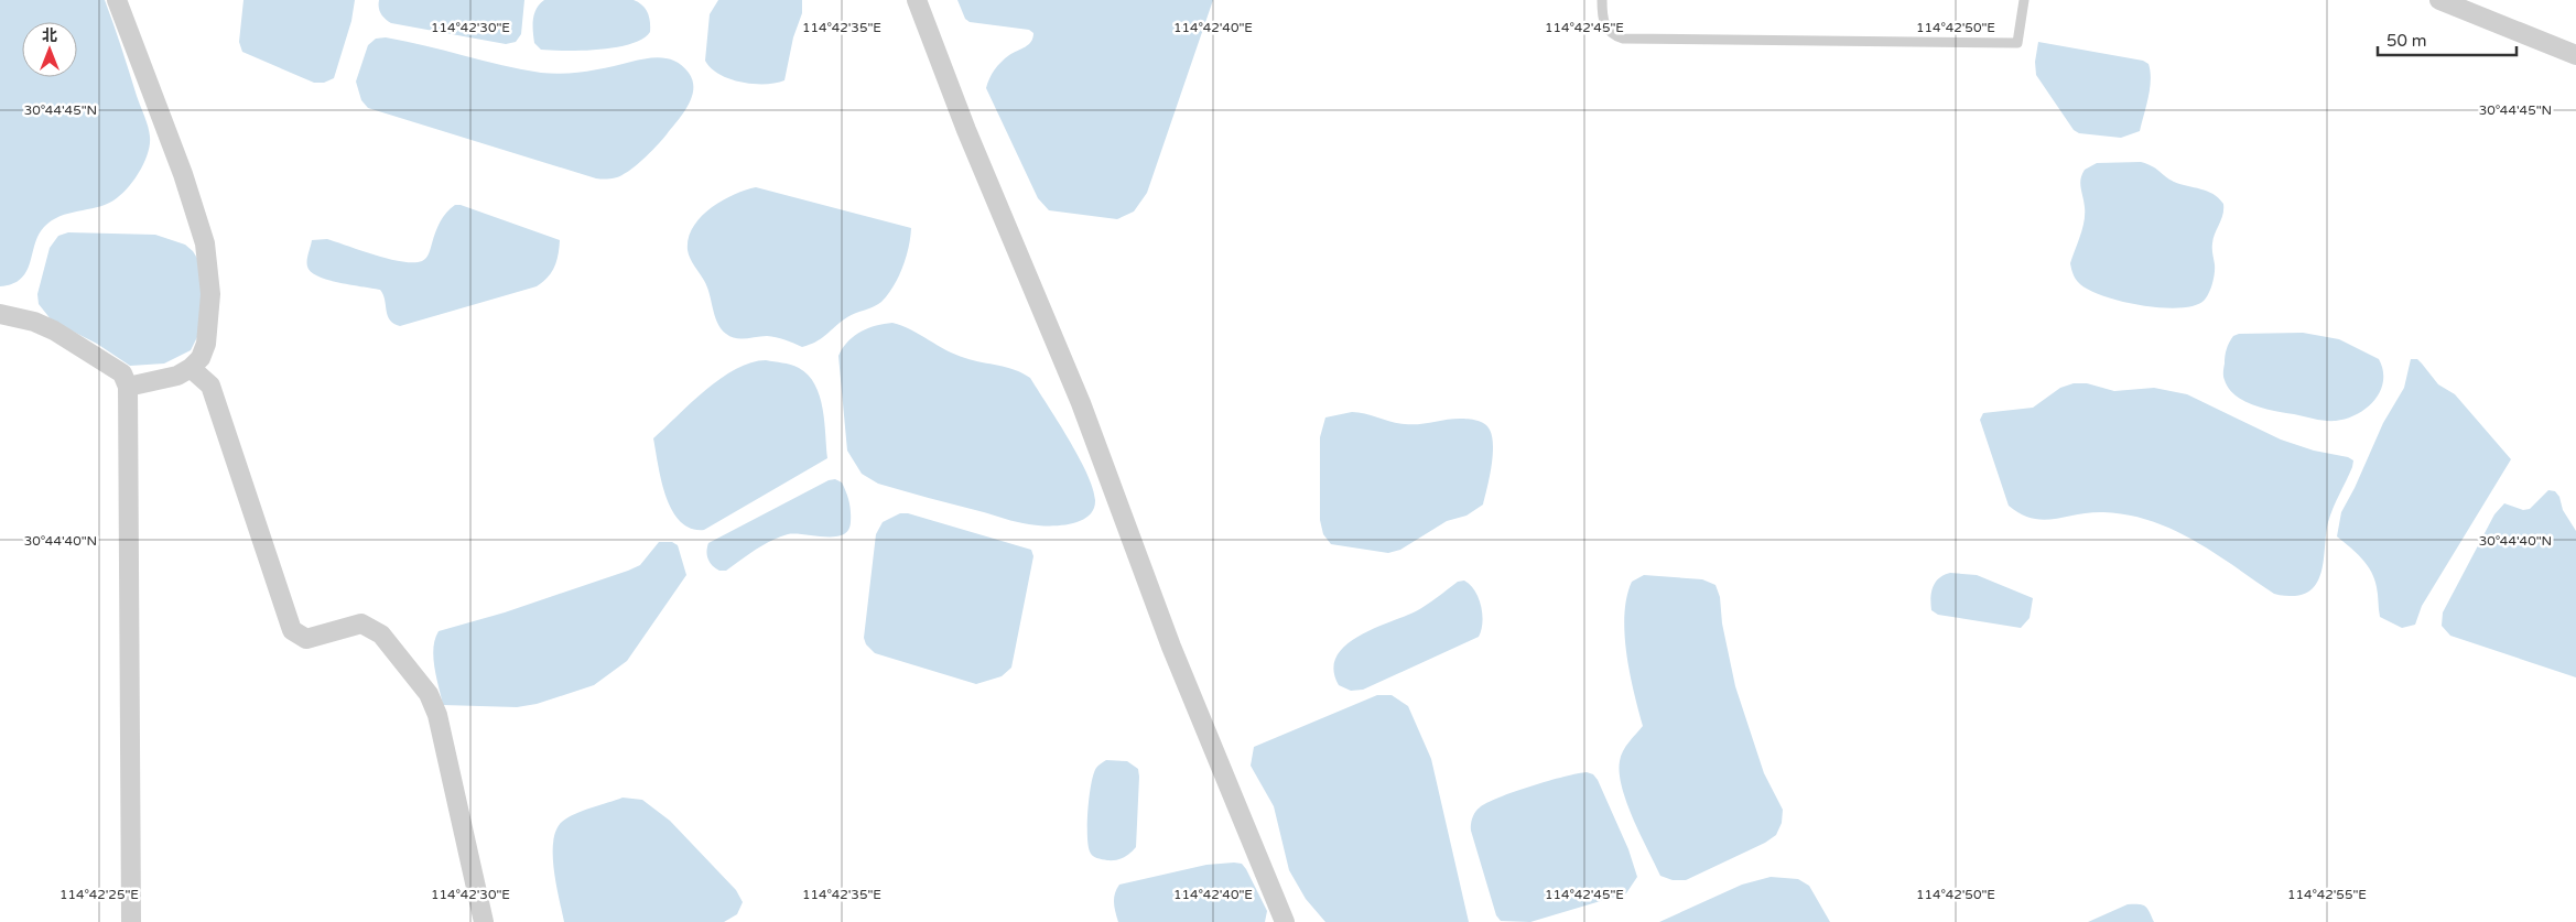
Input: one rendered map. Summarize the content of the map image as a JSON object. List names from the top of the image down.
{
  "scale_bar": "50 m",
  "north": "top",
  "coordinates": [
    "114°42'30\"E",
    "114°42'35\"E",
    "114°42'40\"E",
    "114°42'45\"E",
    "114°42'50\"E",
    "30°44'45\"N",
    "30°44'40\"N",
    "114°42'25\"E",
    "114°42'55\"E"
  ]
}
